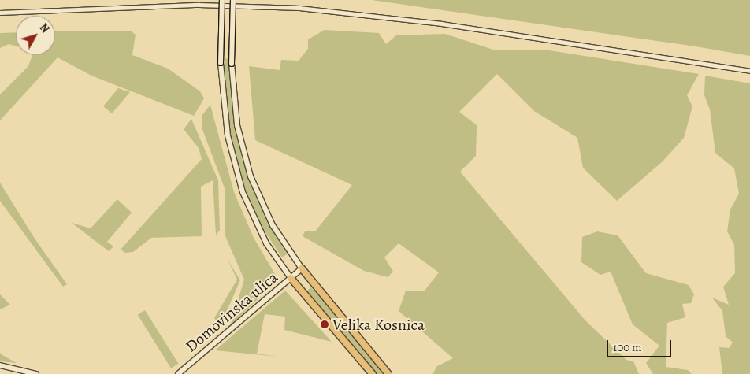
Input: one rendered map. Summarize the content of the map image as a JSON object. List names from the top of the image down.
{
  "streets": {
    "main road": ["Domovinska ulica"]
  },
  "places": ["Velika Kosnica"],
  "scale_bar": "100 m",
  "north": "top right"
}
